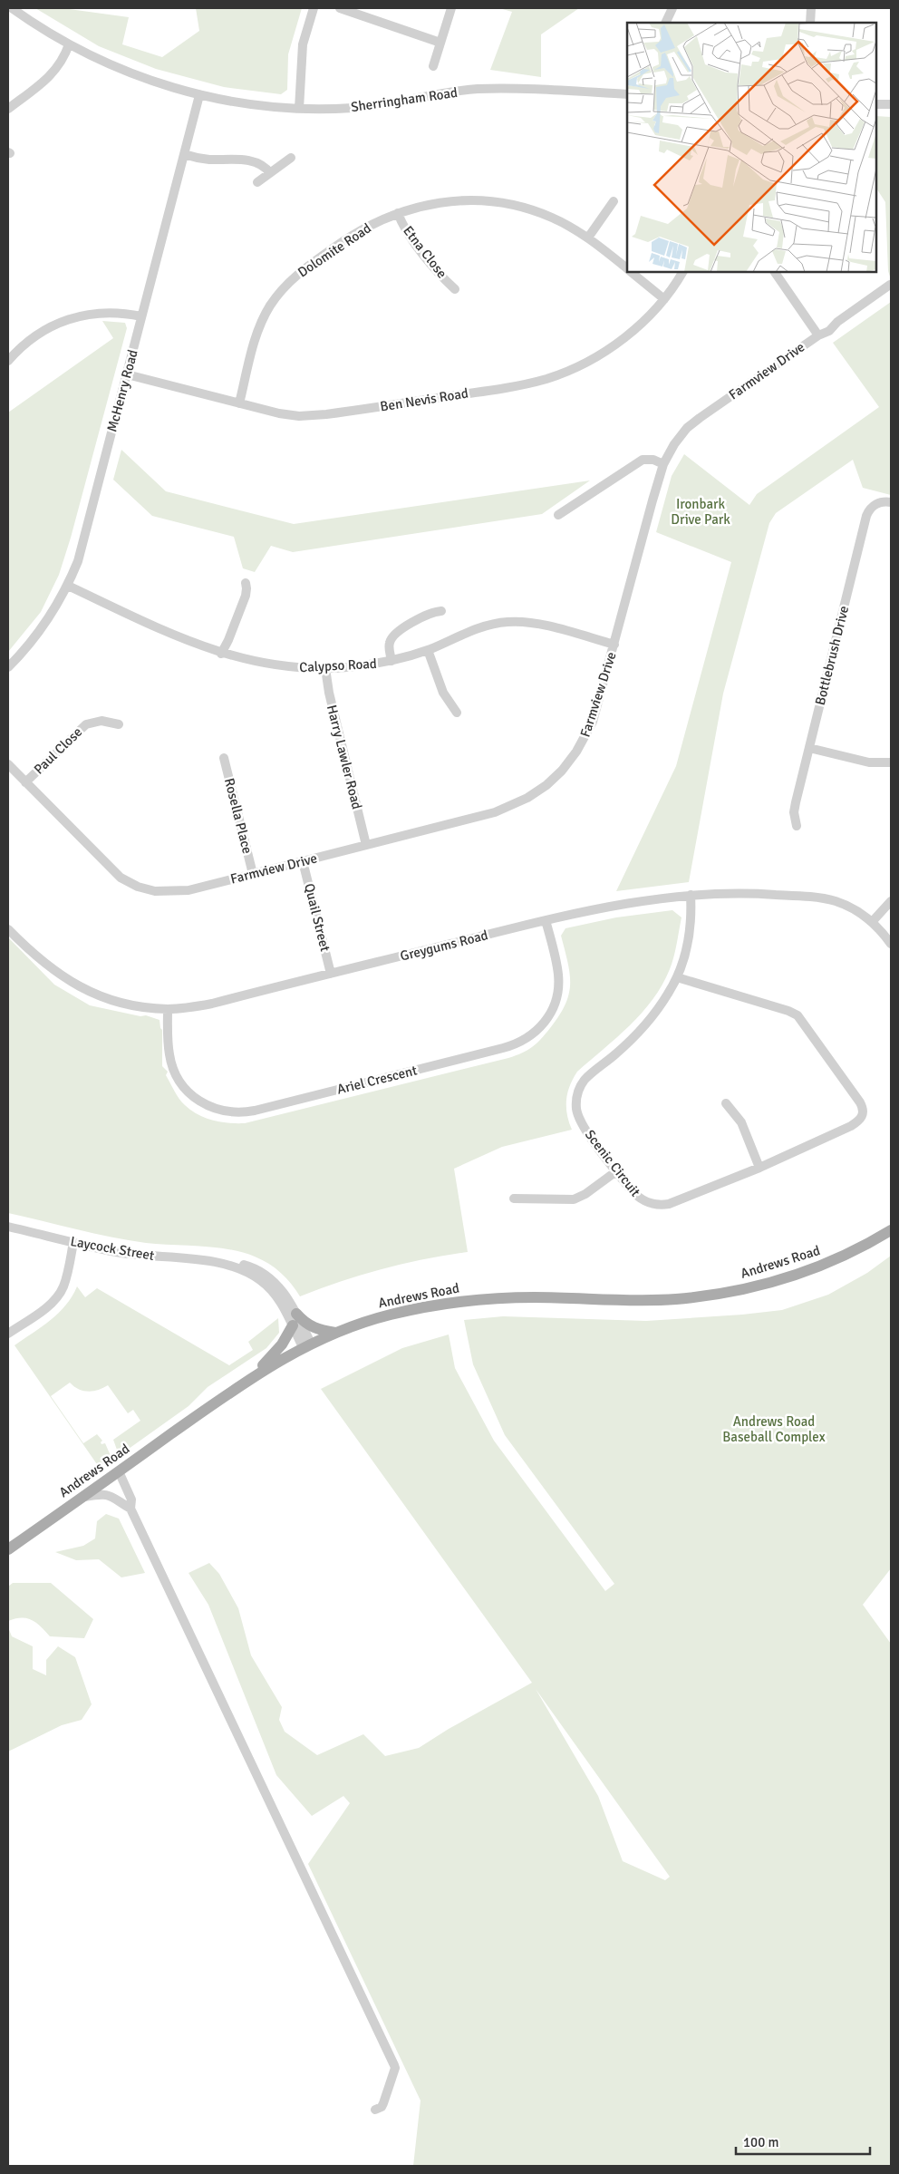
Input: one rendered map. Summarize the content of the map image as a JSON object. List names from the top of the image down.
{
  "streets": {
    "main road": ["Andrews Road"],
    "street": [
      "Sherringham Road",
      "Dolomite Road",
      "Etna Close",
      "Farmview Drive",
      "McHenry Road",
      "Ben Nevis Road",
      "Bottlebrush Drive",
      "Calypso Road",
      "Paul Close",
      "Harry Lawler Road",
      "Rosella Place",
      "Quail Street",
      "Greygums Road",
      "Ariel Crescent",
      "Scenic Circuit",
      "Laycock Street"
    ]
  },
  "crossings": [
    ["Sherringham Road", "McHenry Road"],
    ["Dolomite Road", "Etna Close"],
    ["Dolomite Road", "Ben Nevis Road"],
    ["Farmview Drive", "Calypso Road"],
    ["Farmview Drive", "Paul Close"],
    ["Farmview Drive", "Harry Lawler Road"],
    ["Farmview Drive", "Rosella Place"],
    ["Farmview Drive", "Quail Street"],
    ["McHenry Road", "Ben Nevis Road"],
    ["McHenry Road", "Calypso Road"],
    ["Calypso Road", "Harry Lawler Road"],
    ["Quail Street", "Greygums Road"],
    ["Greygums Road", "Ariel Crescent"],
    ["Greygums Road", "Scenic Circuit"],
    ["Laycock Street", "Andrews Road"]
  ],
  "parks": ["Ironbark Drive Park", "Andrews Road Baseball Complex"],
  "scale_bar": "100 m"
}
